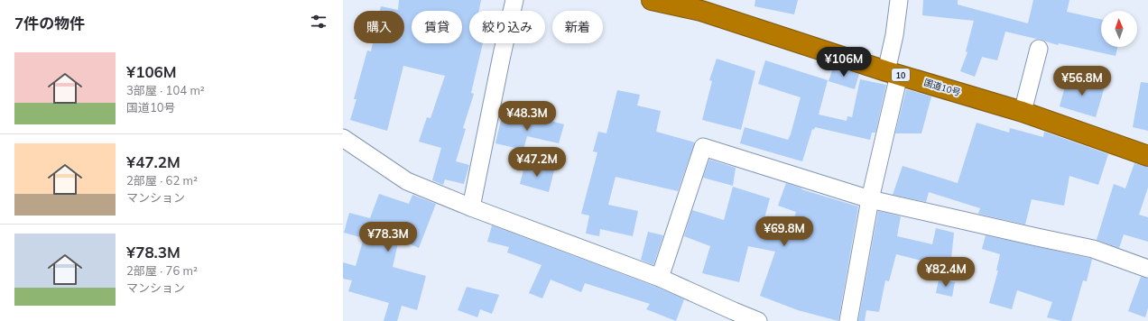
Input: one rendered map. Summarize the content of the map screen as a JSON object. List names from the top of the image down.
{
  "streets": {
    "highway": ["10", "国道10号"]
  },
  "north": "top",
  "page": {
    "heading": "7件の物件",
    "chip": [
      "購入",
      "賃貸",
      "絞り込み",
      "新着"
    ],
    "list": [
      {
        "name": "¥106M",
        "note": "3部屋 · 104 m² · 国道10号"
      },
      {
        "name": "¥47.2M",
        "note": "2部屋 · 62 m² · マンション"
      },
      {
        "name": "¥78.3M",
        "note": "2部屋 · 76 m² · マンション"
      }
    ],
    "price": [
      "¥106M",
      "¥56.8M",
      "¥48.3M",
      "¥47.2M",
      "¥69.8M",
      "¥78.3M",
      "¥82.4M"
    ]
  }
}
